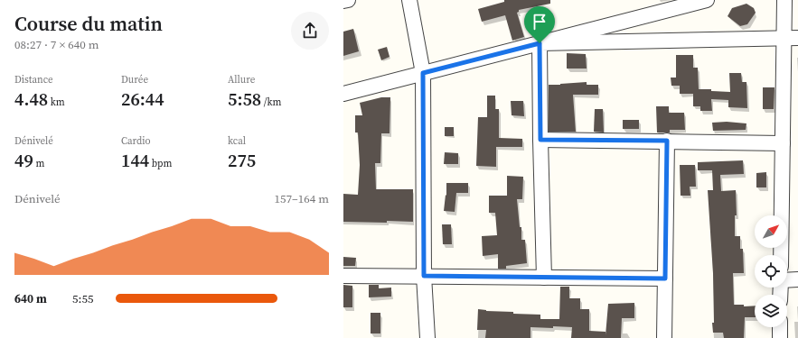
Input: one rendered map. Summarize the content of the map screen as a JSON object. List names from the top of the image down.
{
  "north": "top right",
  "page": {
    "heading": ["Course du matin", "08:27 · 7 × 640 m"],
    "stats": [
      ["Distance", "4.48 km"],
      ["Durée", "26:44"],
      ["Allure", "5:58 /km"],
      ["Dénivelé", "49 m"],
      ["Cardio", "144 bpm"],
      ["kcal", "275"]
    ],
    "chart": ["Dénivelé", "157–164 m"],
    "list": [
      {
        "name": "640 m",
        "note": "5:55"
      }
    ]
  }
}
